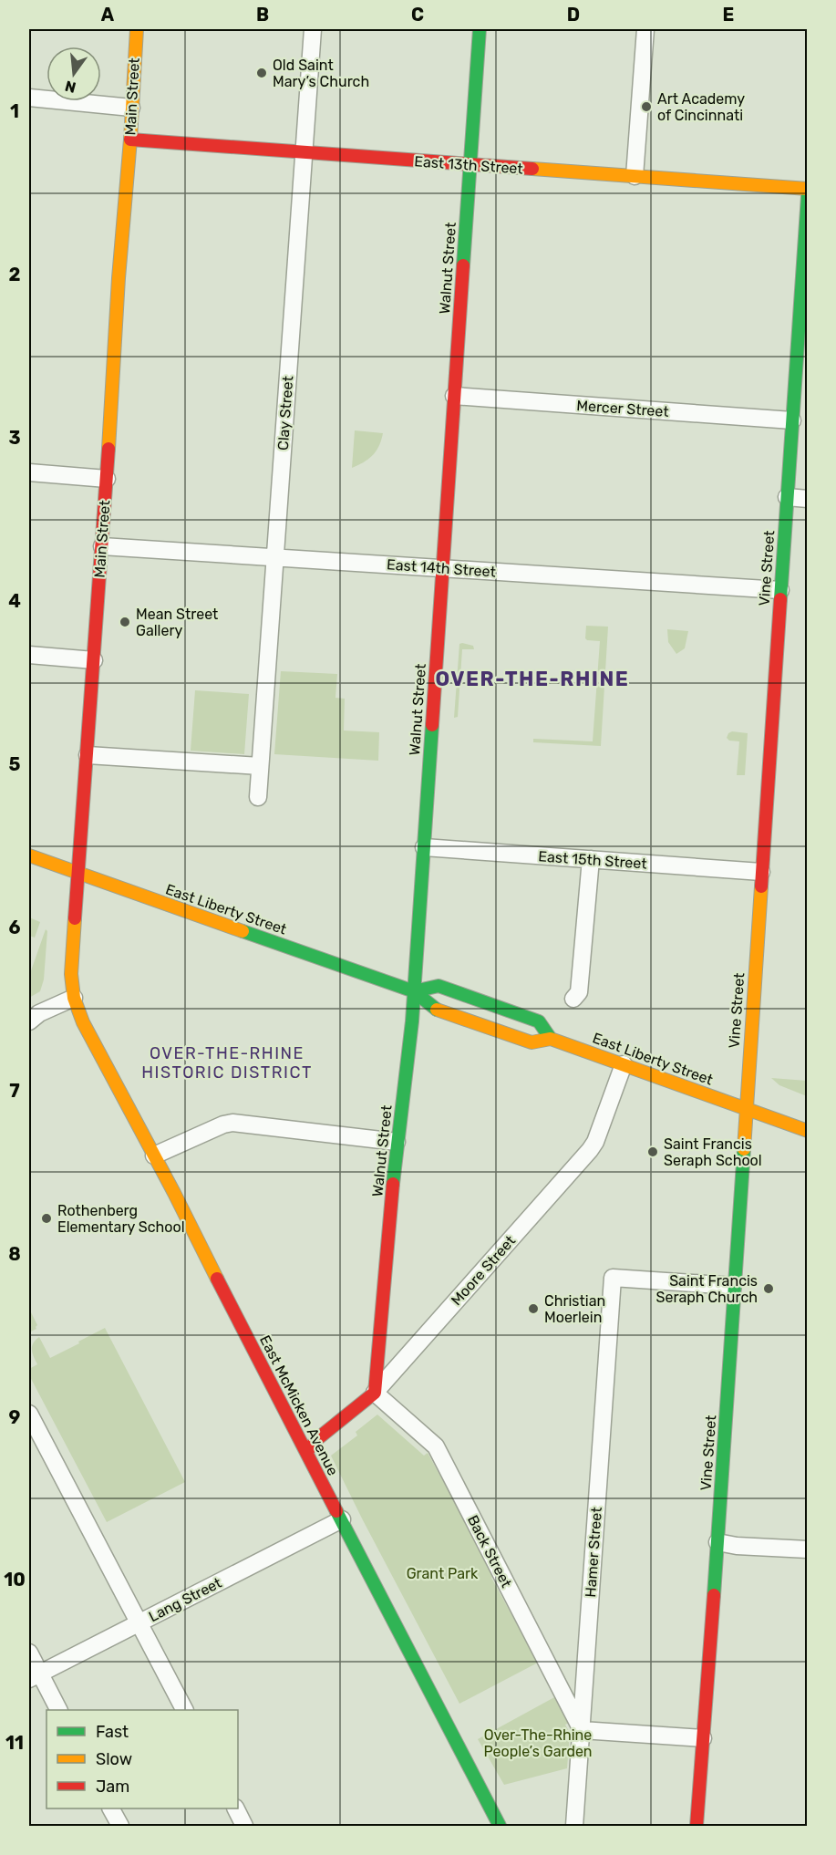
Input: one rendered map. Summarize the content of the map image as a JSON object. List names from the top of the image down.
{
  "streets": {
    "street": [
      "Main Street",
      "East 13th Street",
      "Walnut Street",
      "Mercer Street",
      "Clay Street",
      "East 14th Street",
      "Vine Street",
      "East 15th Street",
      "East Liberty Street",
      "Moore Street",
      "East McMicken Avenue",
      "Back Street",
      "Hamer Street",
      "Lang Street"
    ]
  },
  "crossings": [
    ["Main Street", "East 13th Street"],
    ["Main Street", "East 14th Street"],
    ["Main Street", "East Liberty Street"],
    ["Main Street", "East McMicken Avenue"],
    ["East 13th Street", "Walnut Street"],
    ["East 13th Street", "Clay Street"],
    ["Walnut Street", "Mercer Street"],
    ["Walnut Street", "East 14th Street"],
    ["Walnut Street", "East 15th Street"],
    ["Walnut Street", "East Liberty Street"],
    ["Walnut Street", "Moore Street"],
    ["Walnut Street", "Back Street"],
    ["Mercer Street", "Vine Street"],
    ["Clay Street", "East 14th Street"],
    ["East 14th Street", "Vine Street"],
    ["Vine Street", "East 15th Street"],
    ["Vine Street", "East Liberty Street"],
    ["Vine Street", "Hamer Street"],
    ["East Liberty Street", "Moore Street"],
    ["Moore Street", "East McMicken Avenue"],
    ["Moore Street", "Back Street"],
    ["East McMicken Avenue", "Lang Street"],
    ["Back Street", "Hamer Street"]
  ],
  "districts": ["OVER-THE-RHINE", "OVER-THE-RHINE HISTORIC DISTRICT"],
  "parks": ["Grant Park", "Over-The-Rhine People’s Garden"],
  "places": [
    "Old Saint Mary’s Church",
    "Art Academy of Cincinnati",
    "Mean Street Gallery",
    "Saint Francis Seraph School",
    "Rothenberg Elementary School",
    "Saint Francis Seraph Church",
    "Christian Moerlein"
  ],
  "legend": ["Fast", "Slow", "Jam"],
  "north": "bottom",
  "grid": {
    "columns": [
      "A",
      "B",
      "C",
      "D",
      "E"
    ],
    "rows": [
      "1",
      "2",
      "3",
      "4",
      "5",
      "6",
      "7",
      "8",
      "9",
      "10",
      "11"
    ]
  }
}
